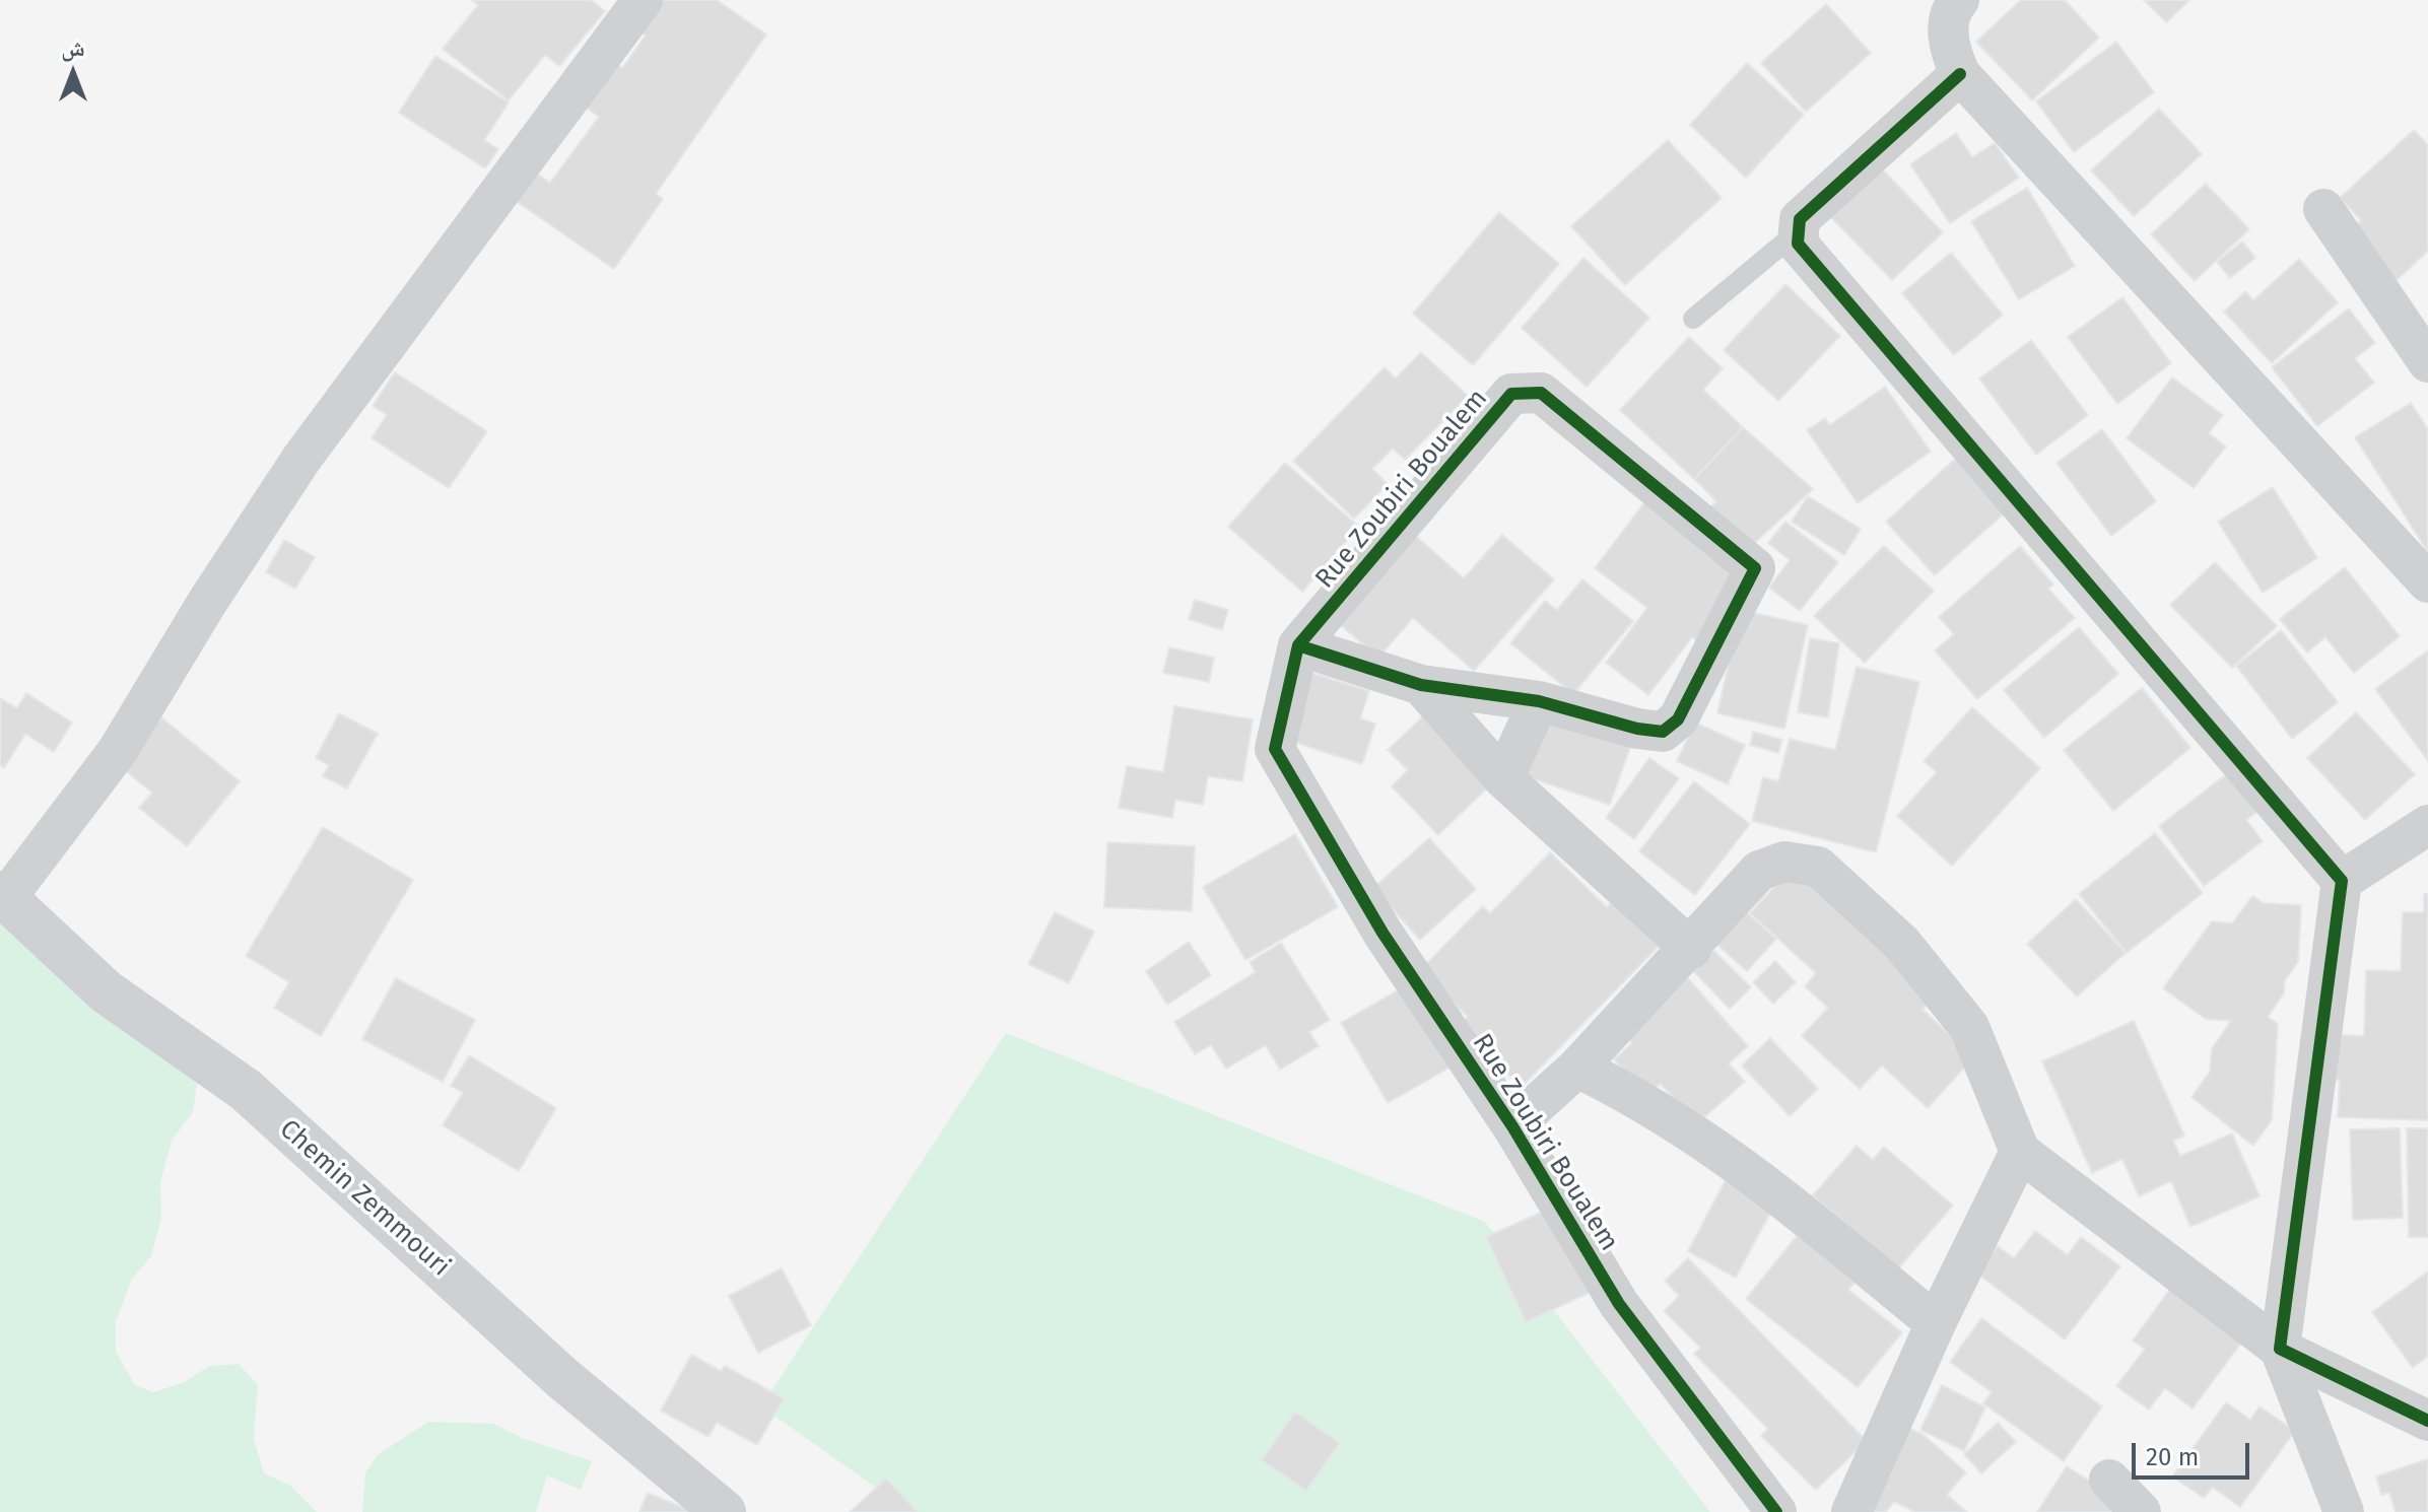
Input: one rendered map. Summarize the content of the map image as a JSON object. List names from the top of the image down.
{
  "streets": {
    "street": ["Rue Zoubiri Boualem", "Chemin Zemmouri"]
  },
  "scale_bar": "20 m",
  "north": "top"
}
